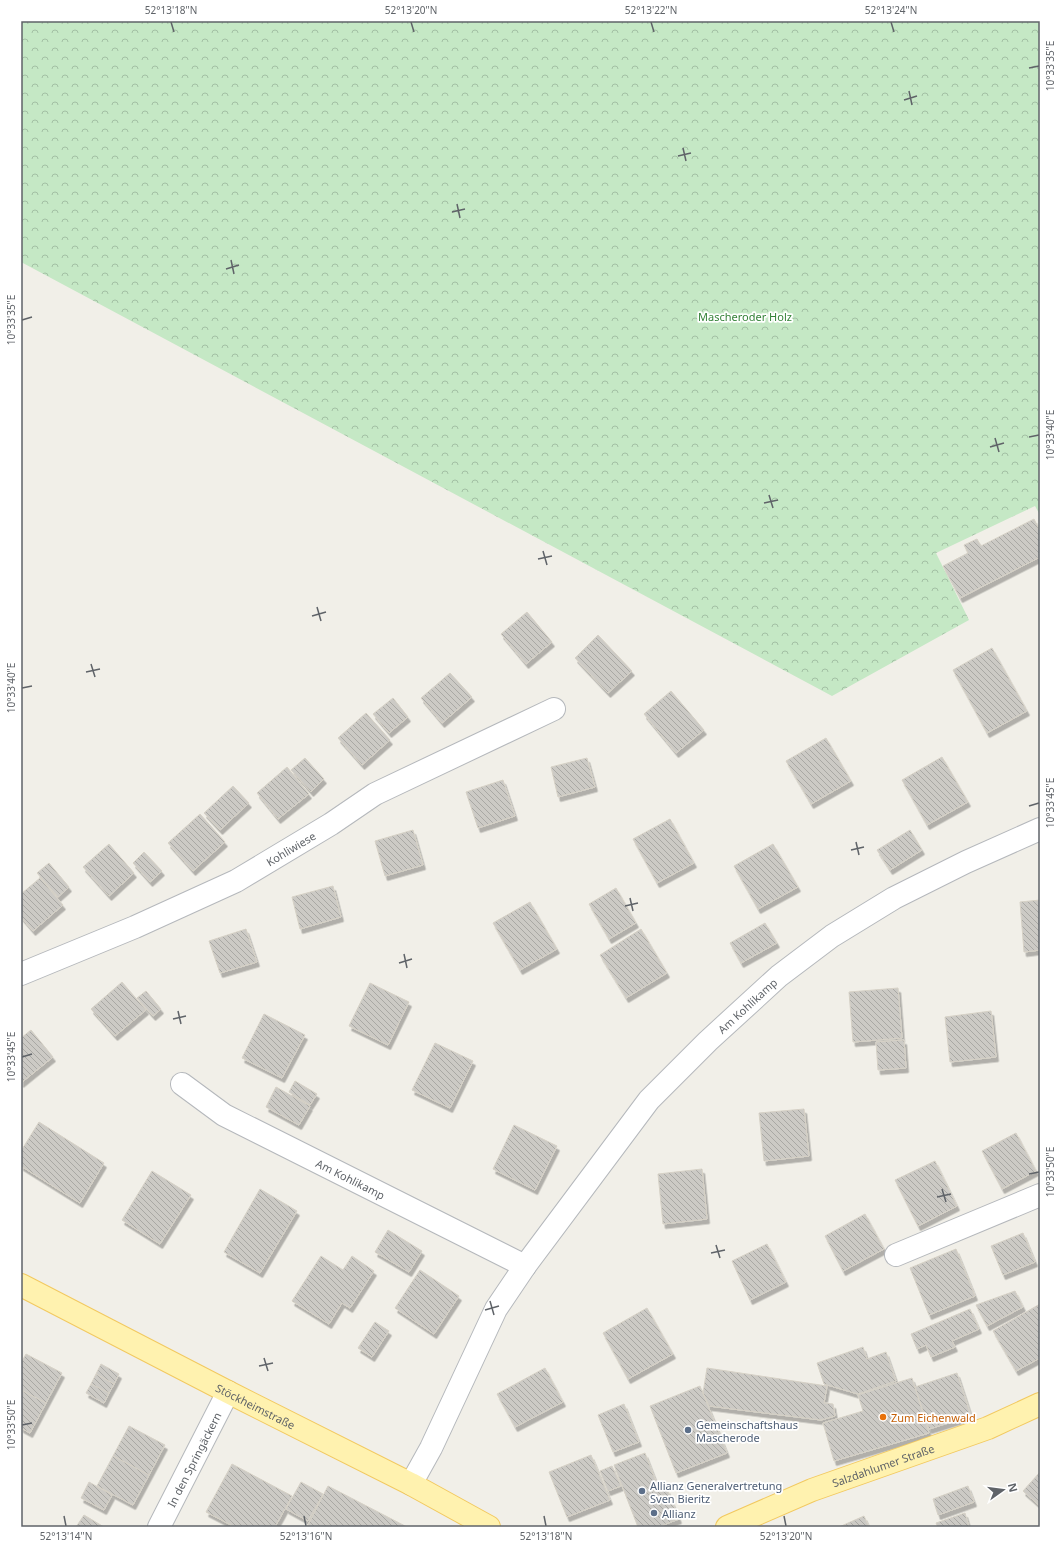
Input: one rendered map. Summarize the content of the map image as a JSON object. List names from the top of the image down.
{
  "streets": {
    "main road": ["Stöckheimstraße", "Salzdahlumer Straße"],
    "street": ["Kohliwiese", "Am Kohlikamp", "In den Springäckern"]
  },
  "crossings": [
    ["Am Kohlikamp", "Stöckheimstraße"],
    ["Stöckheimstraße", "In den Springäckern"]
  ],
  "parks": ["Mascheroder Holz"],
  "places": [
    "Zum Eichenwald",
    "Gemeinschaftshaus Mascherode",
    "Allianz Generalvertretung Sven Bieritz",
    "Allianz"
  ],
  "north": "right",
  "coordinates": [
    "52°13'18\"N",
    "52°13'20\"N",
    "52°13'22\"N",
    "52°13'24\"N",
    "10°33'35\"E",
    "10°33'40\"E",
    "10°33'45\"E",
    "10°33'50\"E",
    "52°13'14\"N",
    "52°13'16\"N"
  ]
}
